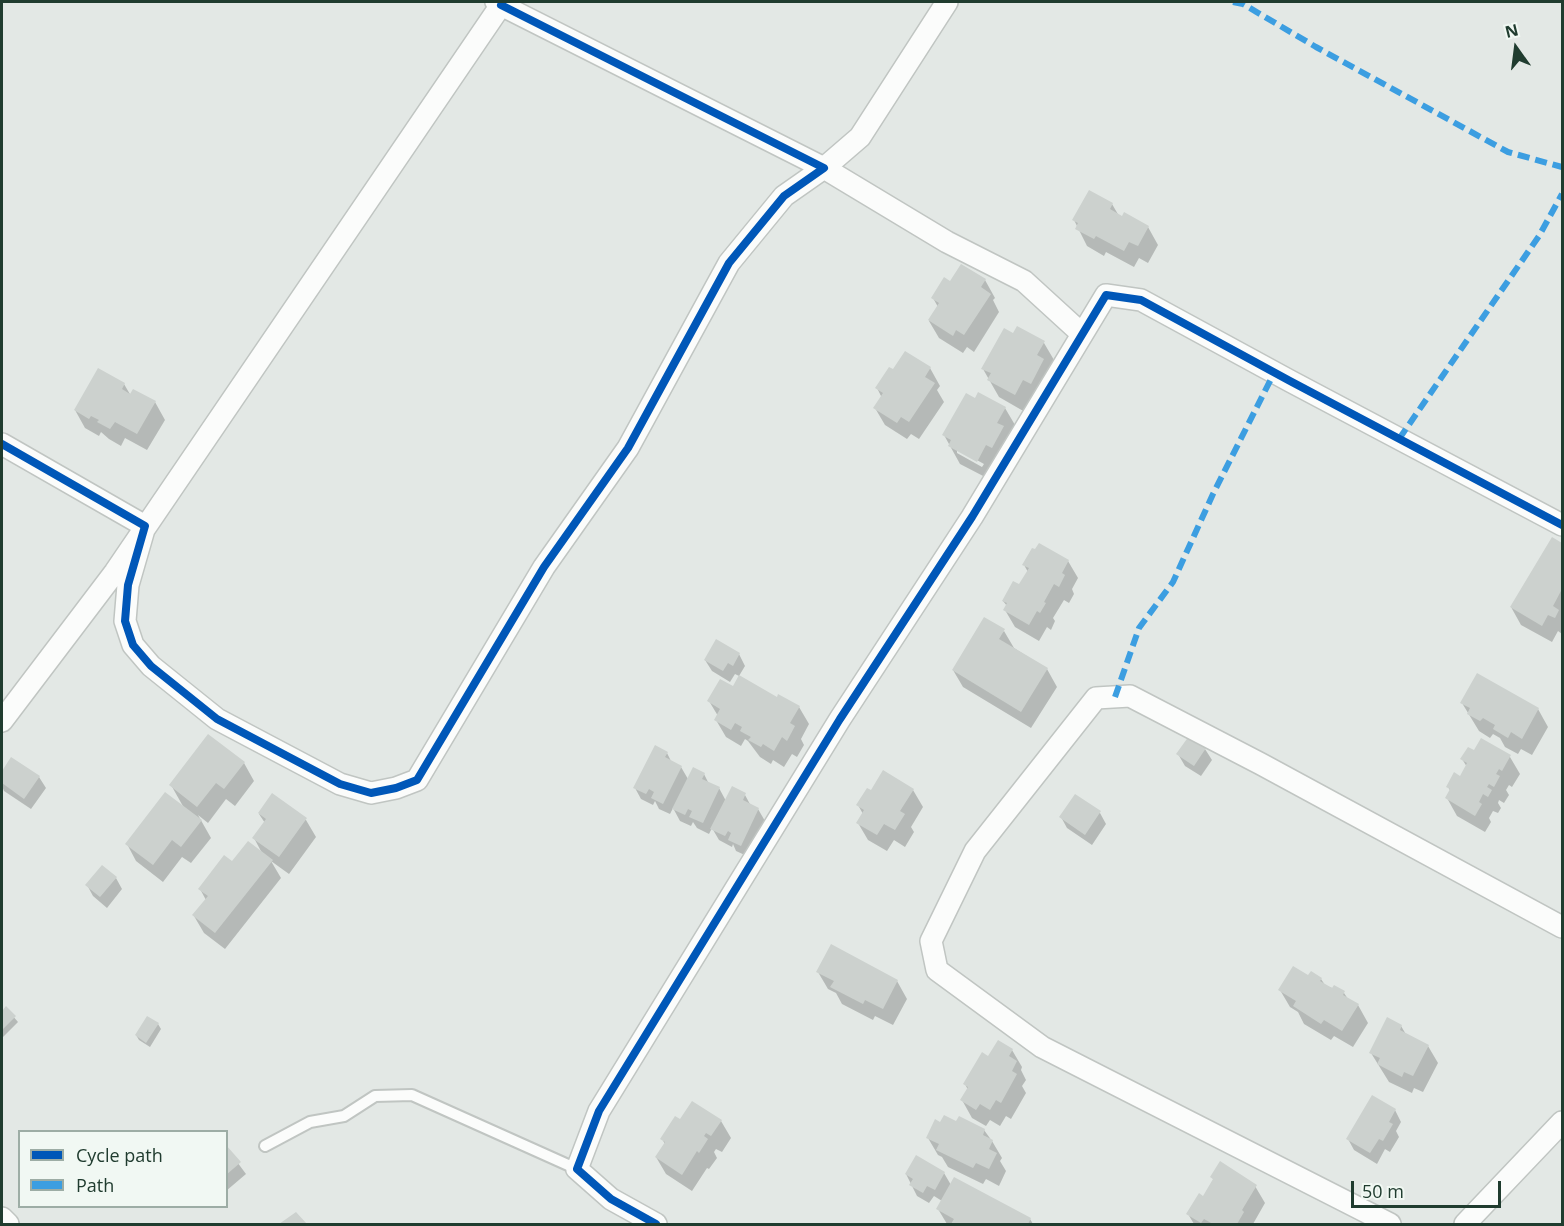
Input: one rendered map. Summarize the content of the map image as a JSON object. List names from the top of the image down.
{
  "legend": ["Cycle path", "Path"],
  "scale_bar": "50 m",
  "north": "top"
}
